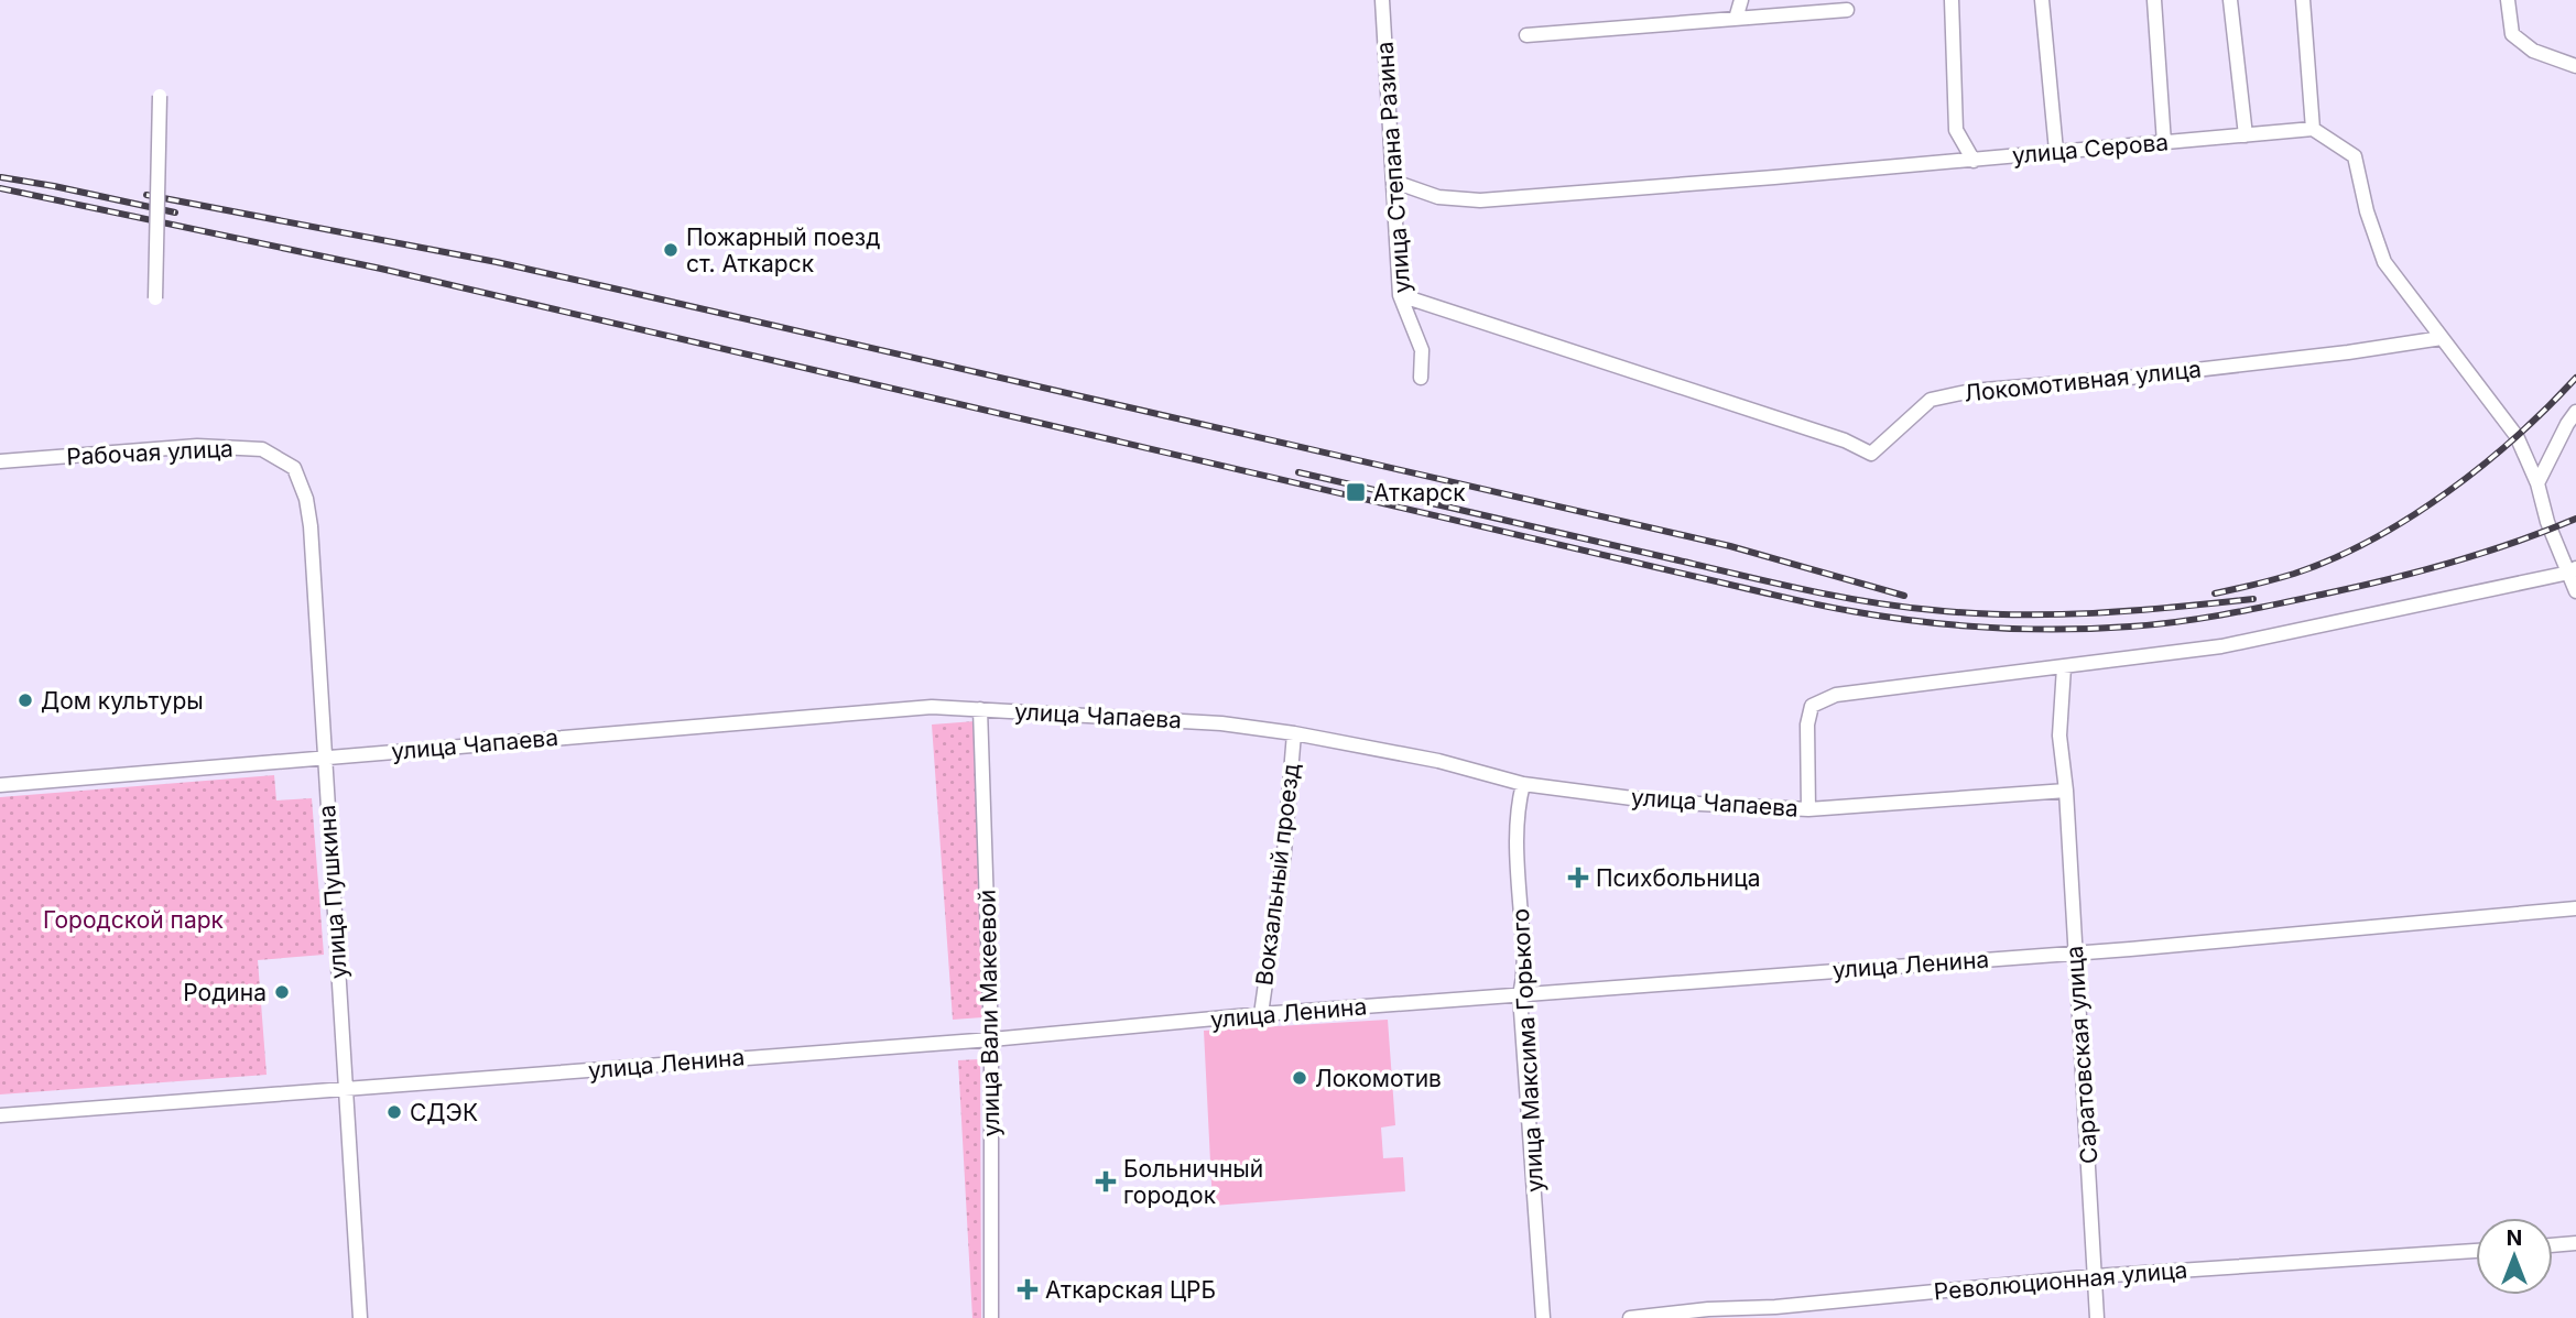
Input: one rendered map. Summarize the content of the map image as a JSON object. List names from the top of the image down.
{
  "streets": {
    "street": [
      "улица Серова",
      "улица Степана Разина",
      "Локомотивная улица",
      "Рабочая улица",
      "улица Чапаева",
      "Вокзальный проезд",
      "улица Пушкина",
      "улица Ленина",
      "улица Вали Макеевой",
      "улица Максима Горького",
      "Саратовская улица",
      "Революционная улица"
    ]
  },
  "crossings": [
    ["улица Серова", "улица Степана Разина"],
    ["улица Степана Разина", "Локомотивная улица"],
    ["Рабочая улица", "улица Пушкина"],
    ["улица Чапаева", "Вокзальный проезд"],
    ["улица Чапаева", "улица Пушкина"],
    ["улица Чапаева", "улица Вали Макеевой"],
    ["улица Чапаева", "улица Максима Горького"],
    ["улица Чапаева", "Саратовская улица"],
    ["Вокзальный проезд", "улица Ленина"],
    ["улица Пушкина", "улица Ленина"],
    ["улица Ленина", "улица Вали Макеевой"],
    ["улица Ленина", "улица Максима Горького"],
    ["улица Ленина", "Саратовская улица"],
    ["Саратовская улица", "Революционная улица"]
  ],
  "parks": ["Городской парк"],
  "places": {
    "other": [
      "Пожарный поезд ст. Аткарск",
      "Дом культуры",
      "Родина",
      "Локомотив",
      "СДЭК"
    ],
    "transit": ["Аткарск"],
    "health": ["Психбольница", "Больничный городок", "Аткарская ЦРБ"]
  },
  "north": "top"
}
